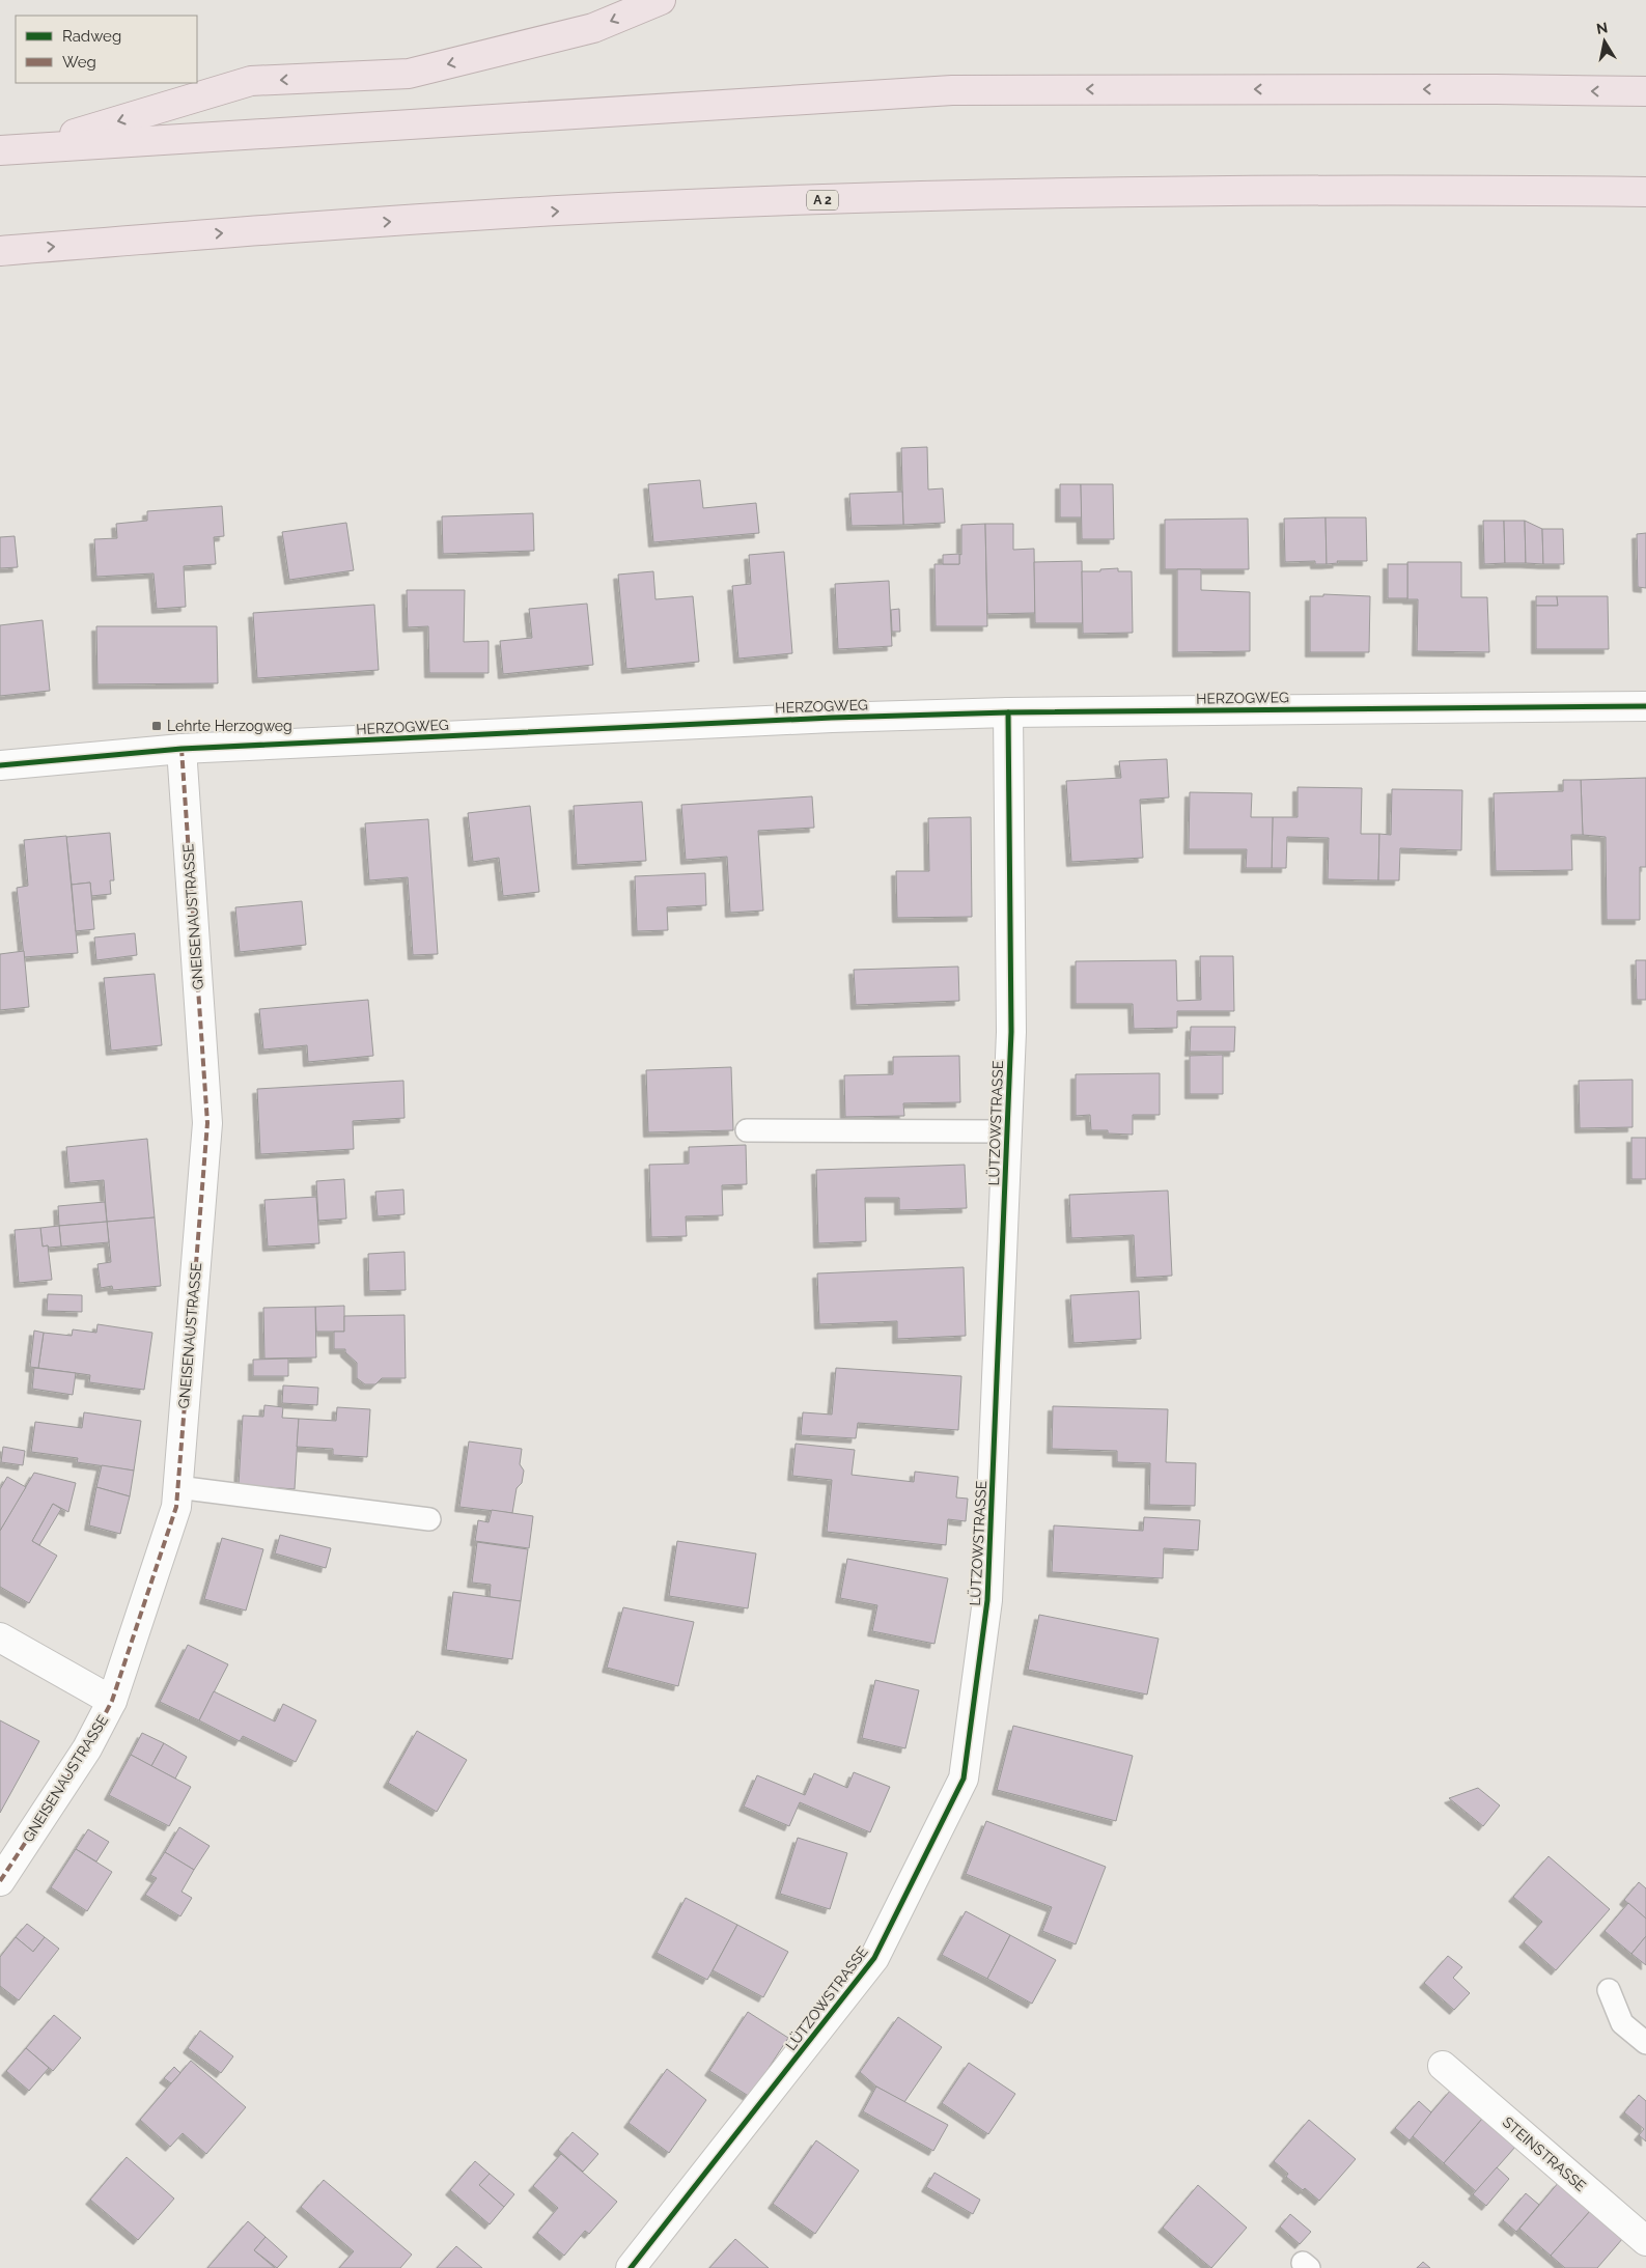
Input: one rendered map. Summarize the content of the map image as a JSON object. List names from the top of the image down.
{
  "streets": {
    "highway": ["A 2"],
    "street": [
      "HERZOGWEG",
      "GNEISENAUSTRASSE",
      "LÜTZOWSTRASSE",
      "STEINSTRASSE"
    ]
  },
  "crossings": [
    ["HERZOGWEG", "GNEISENAUSTRASSE"],
    ["HERZOGWEG", "LÜTZOWSTRASSE"]
  ],
  "places": {
    "transit": ["Lehrte Herzogweg"]
  },
  "legend": ["Radweg", "Weg"],
  "north": "top"
}
